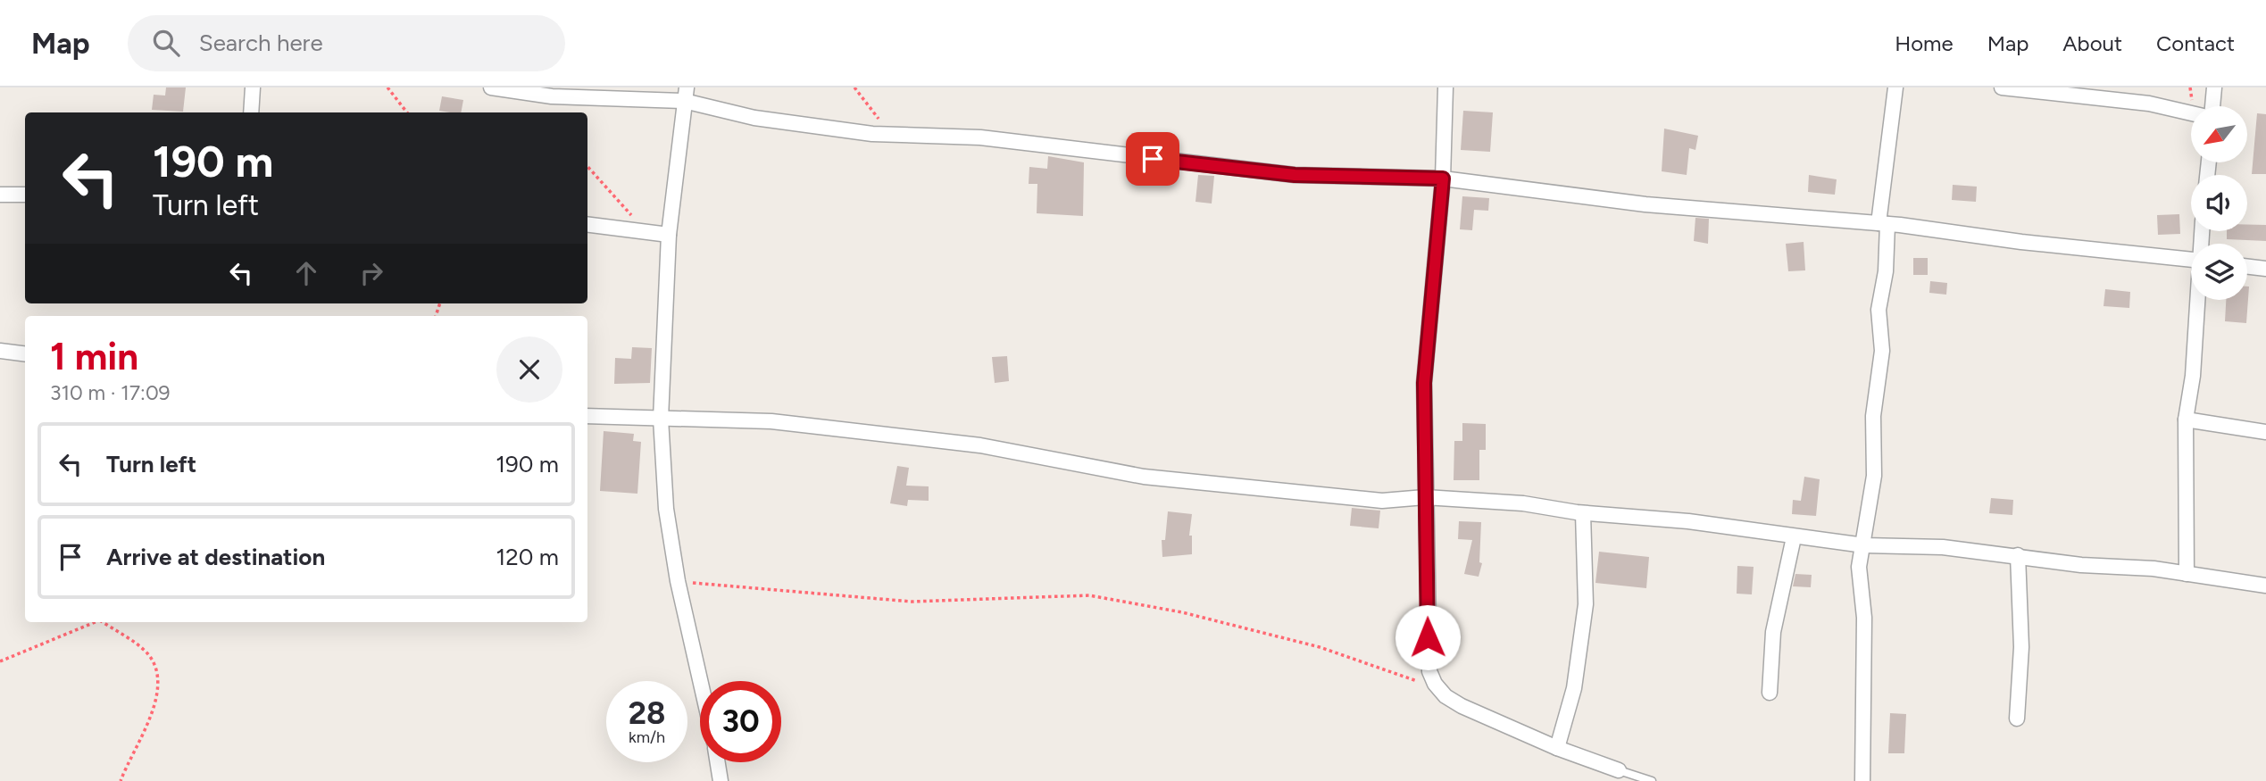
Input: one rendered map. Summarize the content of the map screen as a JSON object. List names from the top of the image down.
{
  "north": "bottom left",
  "page": {
    "header": "Map",
    "search": "Search here",
    "nav": [
      "Home",
      "Map",
      "About",
      "Contact"
    ],
    "turn": ["190 m", "Turn left"],
    "heading": ["1 min", "310 m · 17:09"],
    "list": [
      {
        "name": "Turn left",
        "value": "190 m"
      },
      {
        "name": "Arrive at destination",
        "value": "120 m"
      }
    ],
    "speed": "28 km/h",
    "limit": "30"
  }
}
